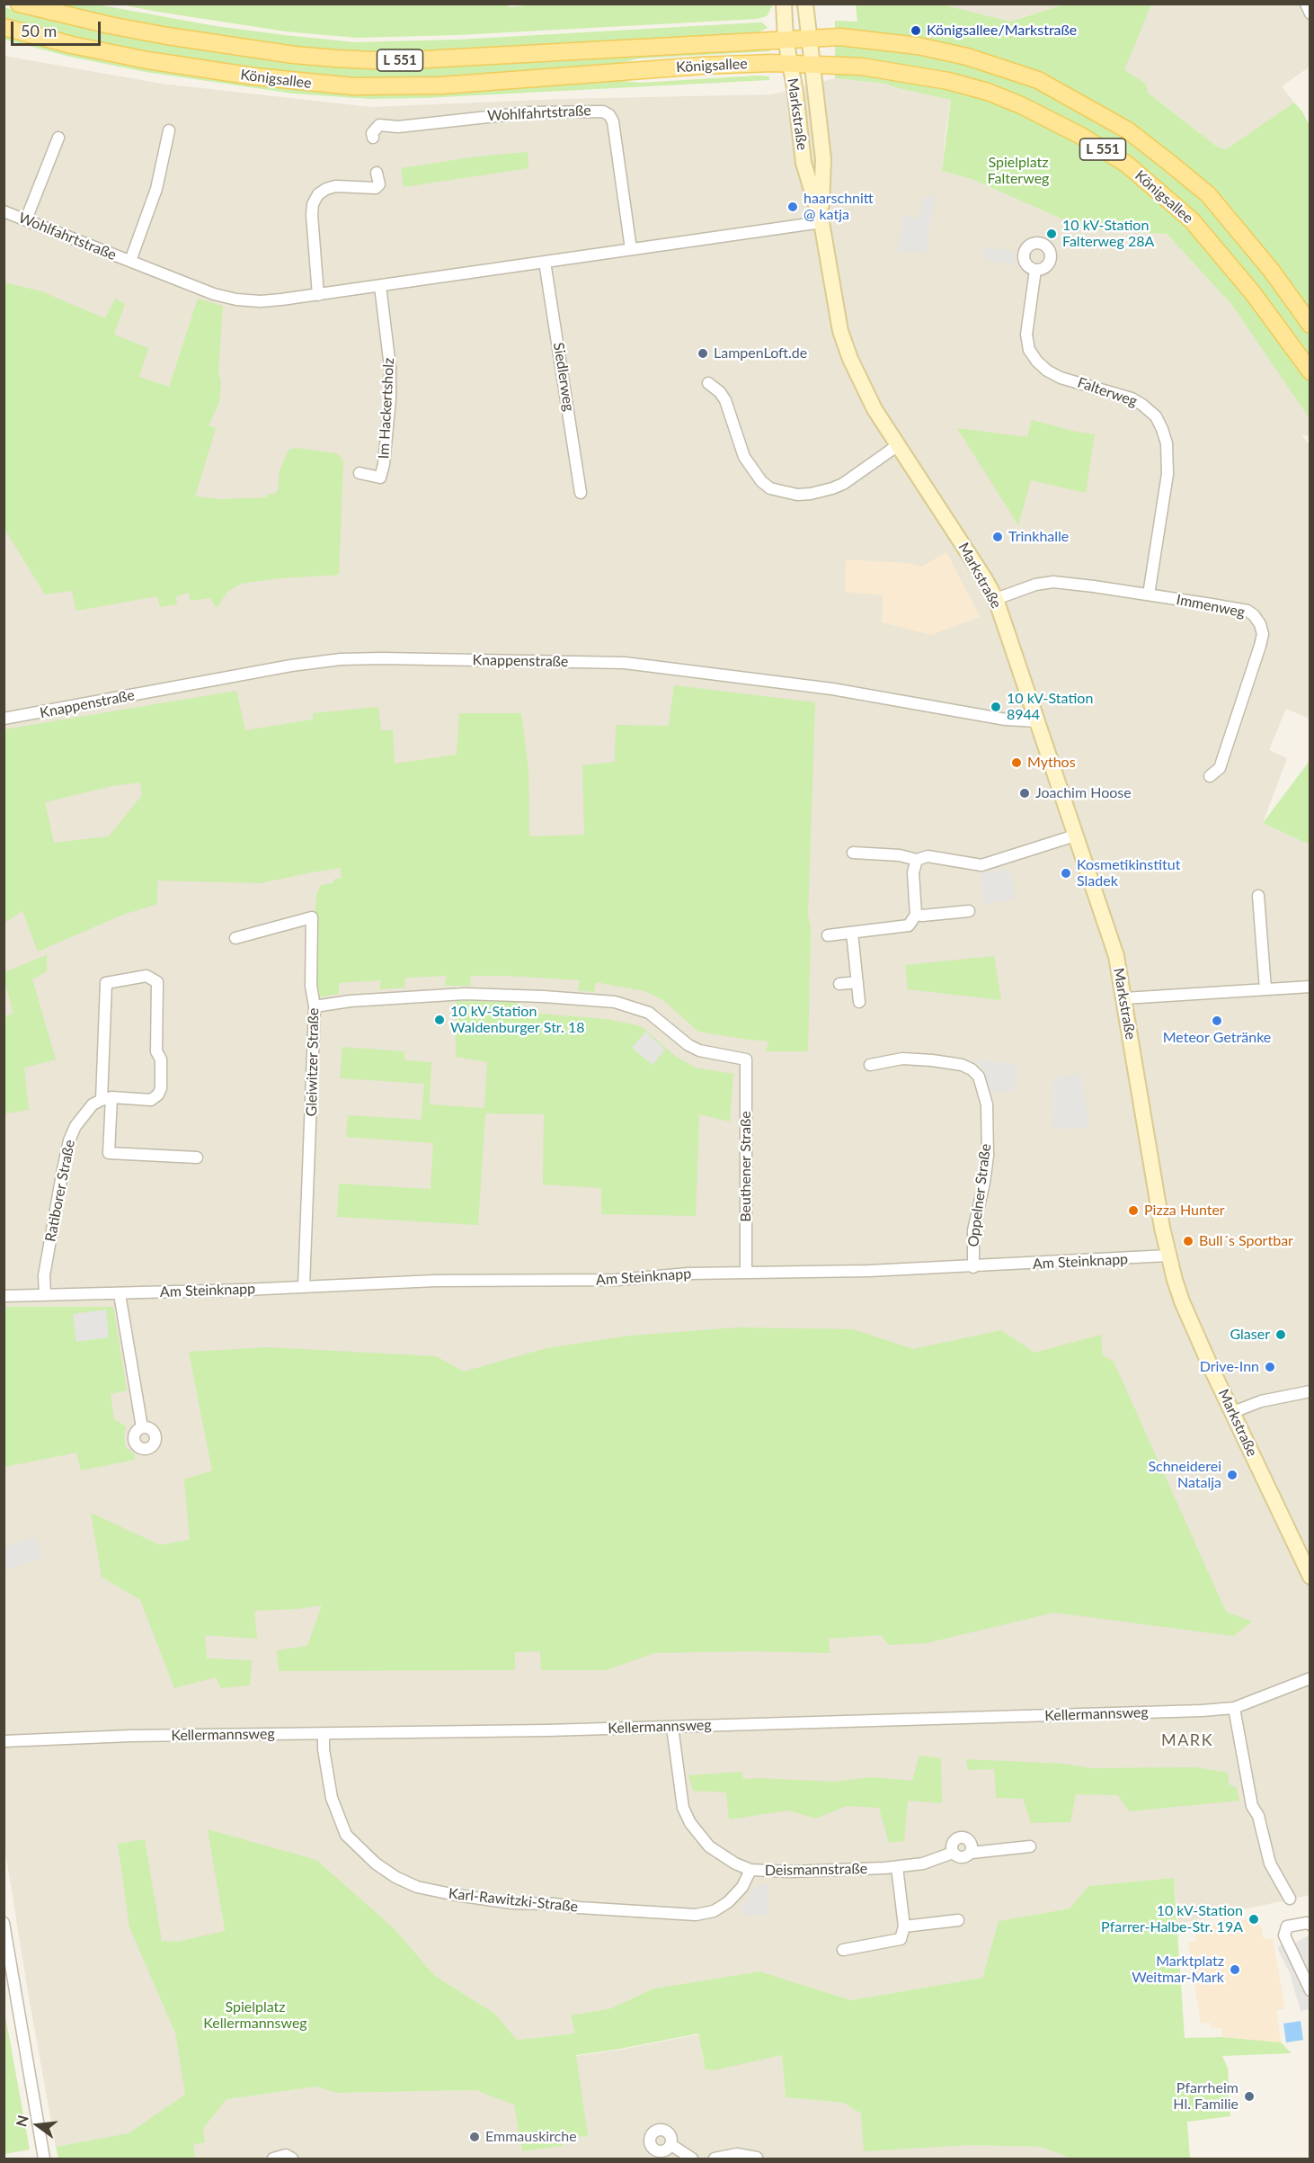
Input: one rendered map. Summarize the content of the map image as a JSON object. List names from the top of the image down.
{
  "streets": {
    "main road": ["L 551", "Königsallee", "Markstraße"],
    "street": [
      "Wohlfahrtstraße",
      "Siedlerweg",
      "Falterweg",
      "Im Hackertsholz",
      "Immenweg",
      "Knappenstraße",
      "Gleiwitzer Straße",
      "Beuthener Straße",
      "Ratiborer Straße",
      "Oppelner Straße",
      "Am Steinknapp",
      "Kellermannsweg",
      "Deismannstraße",
      "Karl-Rawitzki-Straße"
    ]
  },
  "crossings": [
    ["Königsallee", "Markstraße"],
    ["Wohlfahrtstraße", "Markstraße"],
    ["Wohlfahrtstraße", "Siedlerweg"],
    ["Wohlfahrtstraße", "Im Hackertsholz"],
    ["Markstraße", "Immenweg"],
    ["Markstraße", "Knappenstraße"],
    ["Markstraße", "Am Steinknapp"],
    ["Falterweg", "Immenweg"],
    ["Gleiwitzer Straße", "Beuthener Straße"],
    ["Gleiwitzer Straße", "Am Steinknapp"],
    ["Beuthener Straße", "Am Steinknapp"],
    ["Ratiborer Straße", "Am Steinknapp"],
    ["Oppelner Straße", "Am Steinknapp"],
    ["Kellermannsweg", "Deismannstraße"],
    ["Kellermannsweg", "Karl-Rawitzki-Straße"],
    ["Deismannstraße", "Karl-Rawitzki-Straße"]
  ],
  "districts": ["MARK"],
  "parks": ["Spielplatz Falterweg", "Spielplatz Kellermannsweg"],
  "places": [
    "Königsallee/Markstraße",
    "haarschnitt @ katja",
    "10 kV-Station Falterweg 28A",
    "LampenLoft.de",
    "Trinkhalle",
    "10 kV-Station 8944",
    "Mythos",
    "Joachim Hoose",
    "Kosmetikinstitut Sladek",
    "10 kV-Station Waldenburger Str. 18",
    "Meteor Getränke",
    "Pizza Hunter",
    "Bull´s Sportbar",
    "Glaser",
    "Drive-Inn",
    "Schneiderei Natalja",
    "10 kV-Station Pfarrer-Halbe-Str. 19A",
    "Marktplatz Weitmar-Mark",
    "Pfarrheim Hl. Familie",
    "Emmauskirche"
  ],
  "scale_bar": "50 m",
  "north": "left"
}
